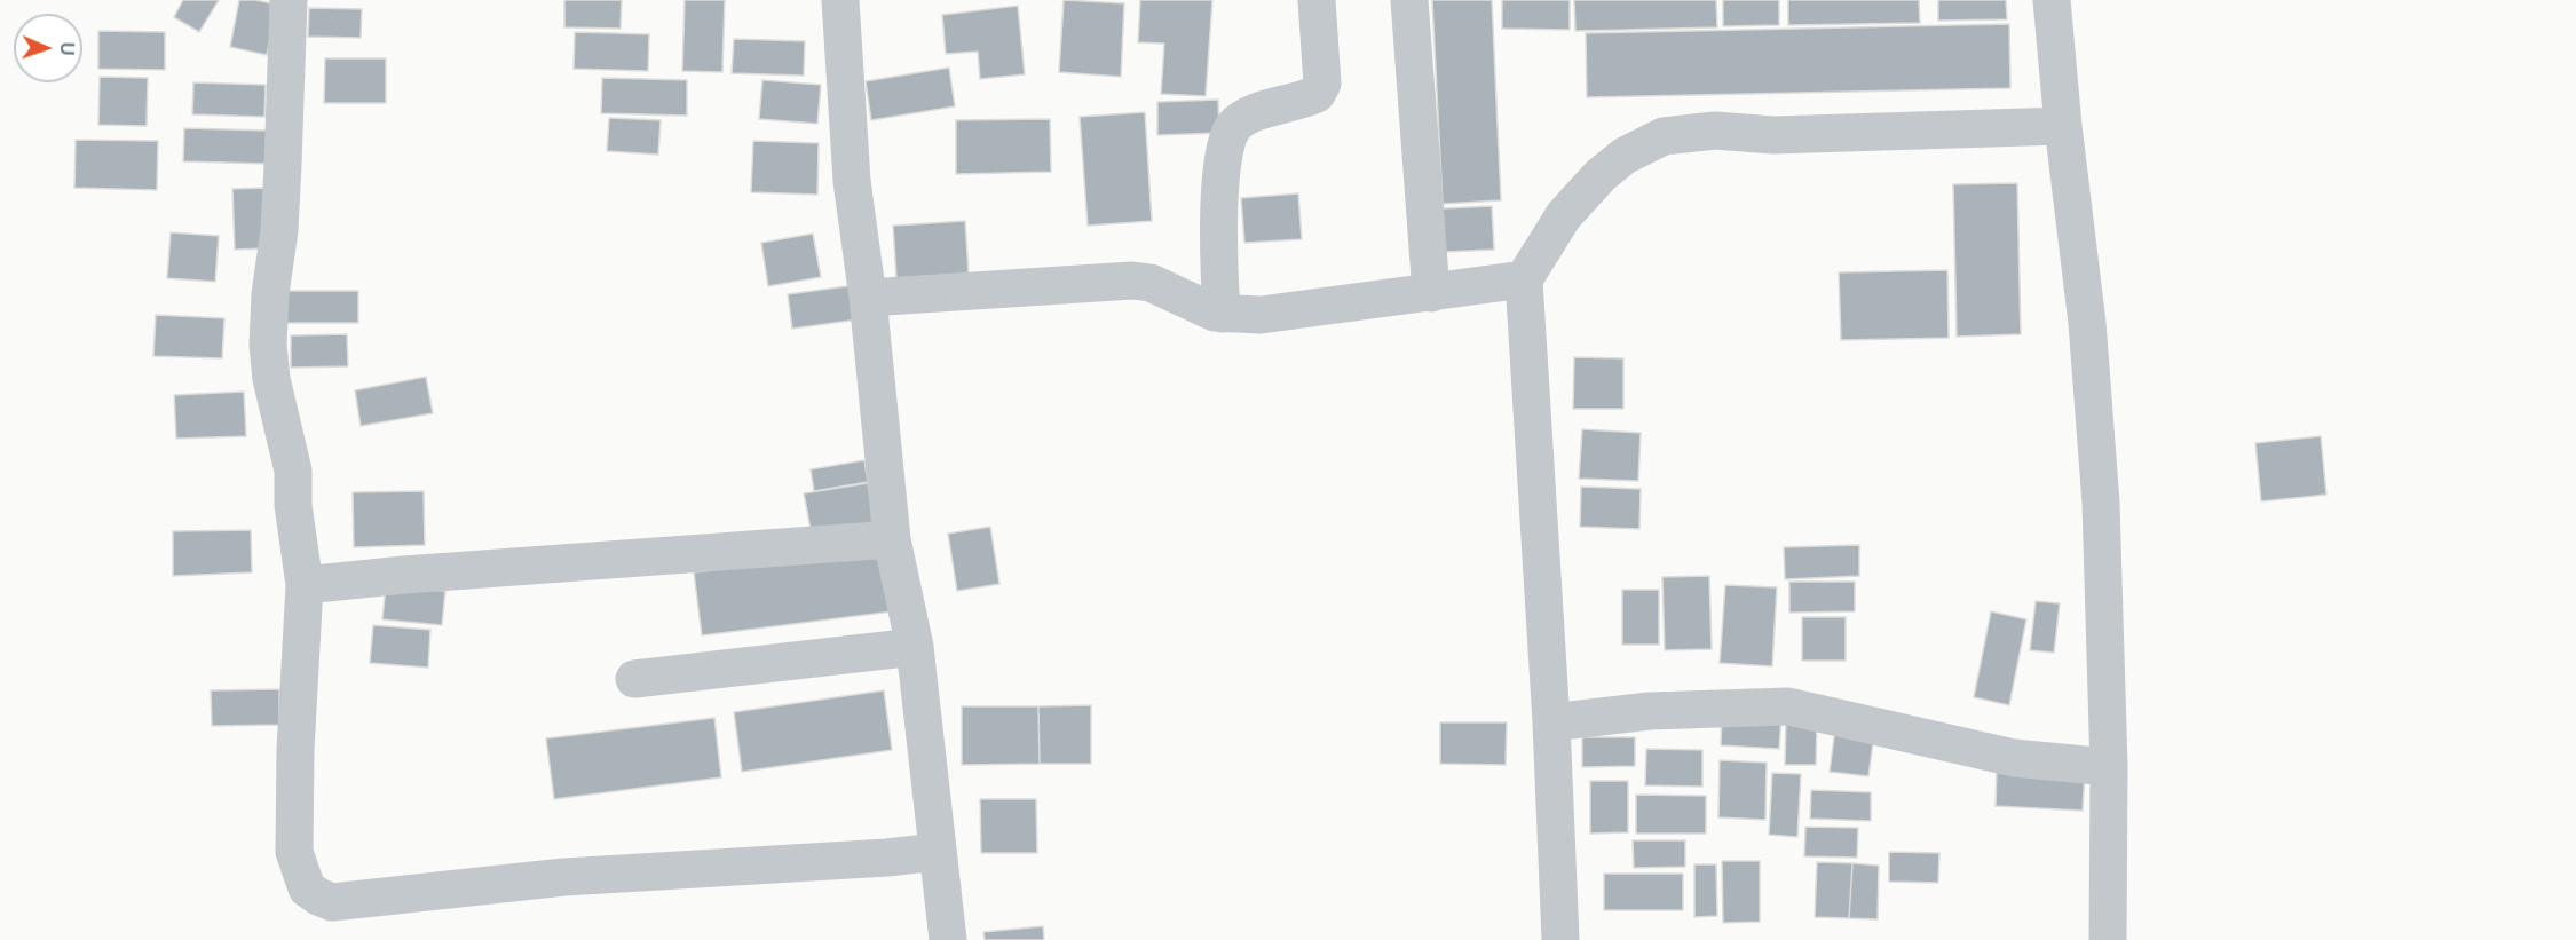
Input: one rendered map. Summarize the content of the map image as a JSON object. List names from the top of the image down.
{
  "north": "right"
}
